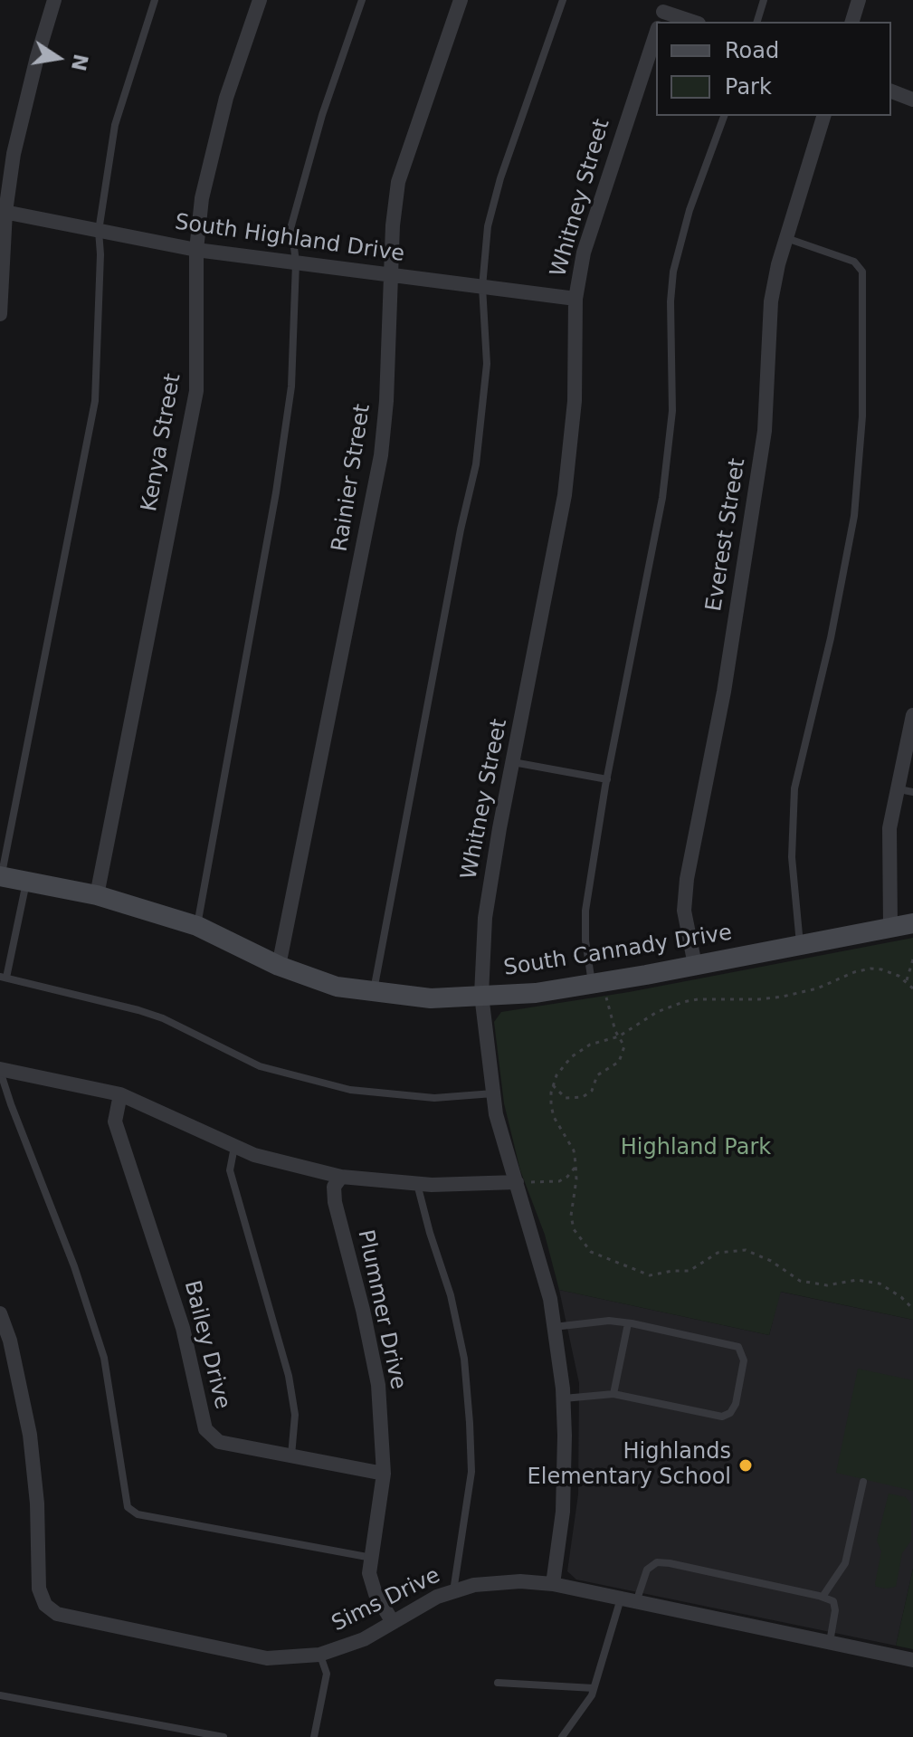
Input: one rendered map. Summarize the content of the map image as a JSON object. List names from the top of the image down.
{
  "streets": {
    "street": [
      "Whitney Street",
      "South Highland Drive",
      "Kenya Street",
      "Rainier Street",
      "Everest Street",
      "South Cannady Drive",
      "Plummer Drive",
      "Bailey Drive",
      "Sims Drive"
    ]
  },
  "crossings": [
    ["Whitney Street", "South Highland Drive"],
    ["Whitney Street", "South Cannady Drive"],
    ["Whitney Street", "Sims Drive"],
    ["South Highland Drive", "Kenya Street"],
    ["South Highland Drive", "Rainier Street"],
    ["Kenya Street", "South Cannady Drive"],
    ["Rainier Street", "South Cannady Drive"],
    ["Everest Street", "South Cannady Drive"],
    ["Plummer Drive", "Bailey Drive"],
    ["Plummer Drive", "Sims Drive"]
  ],
  "parks": ["Highland Park"],
  "places": ["Highlands Elementary School"],
  "legend": ["Road", "Park"],
  "north": "right"
}
